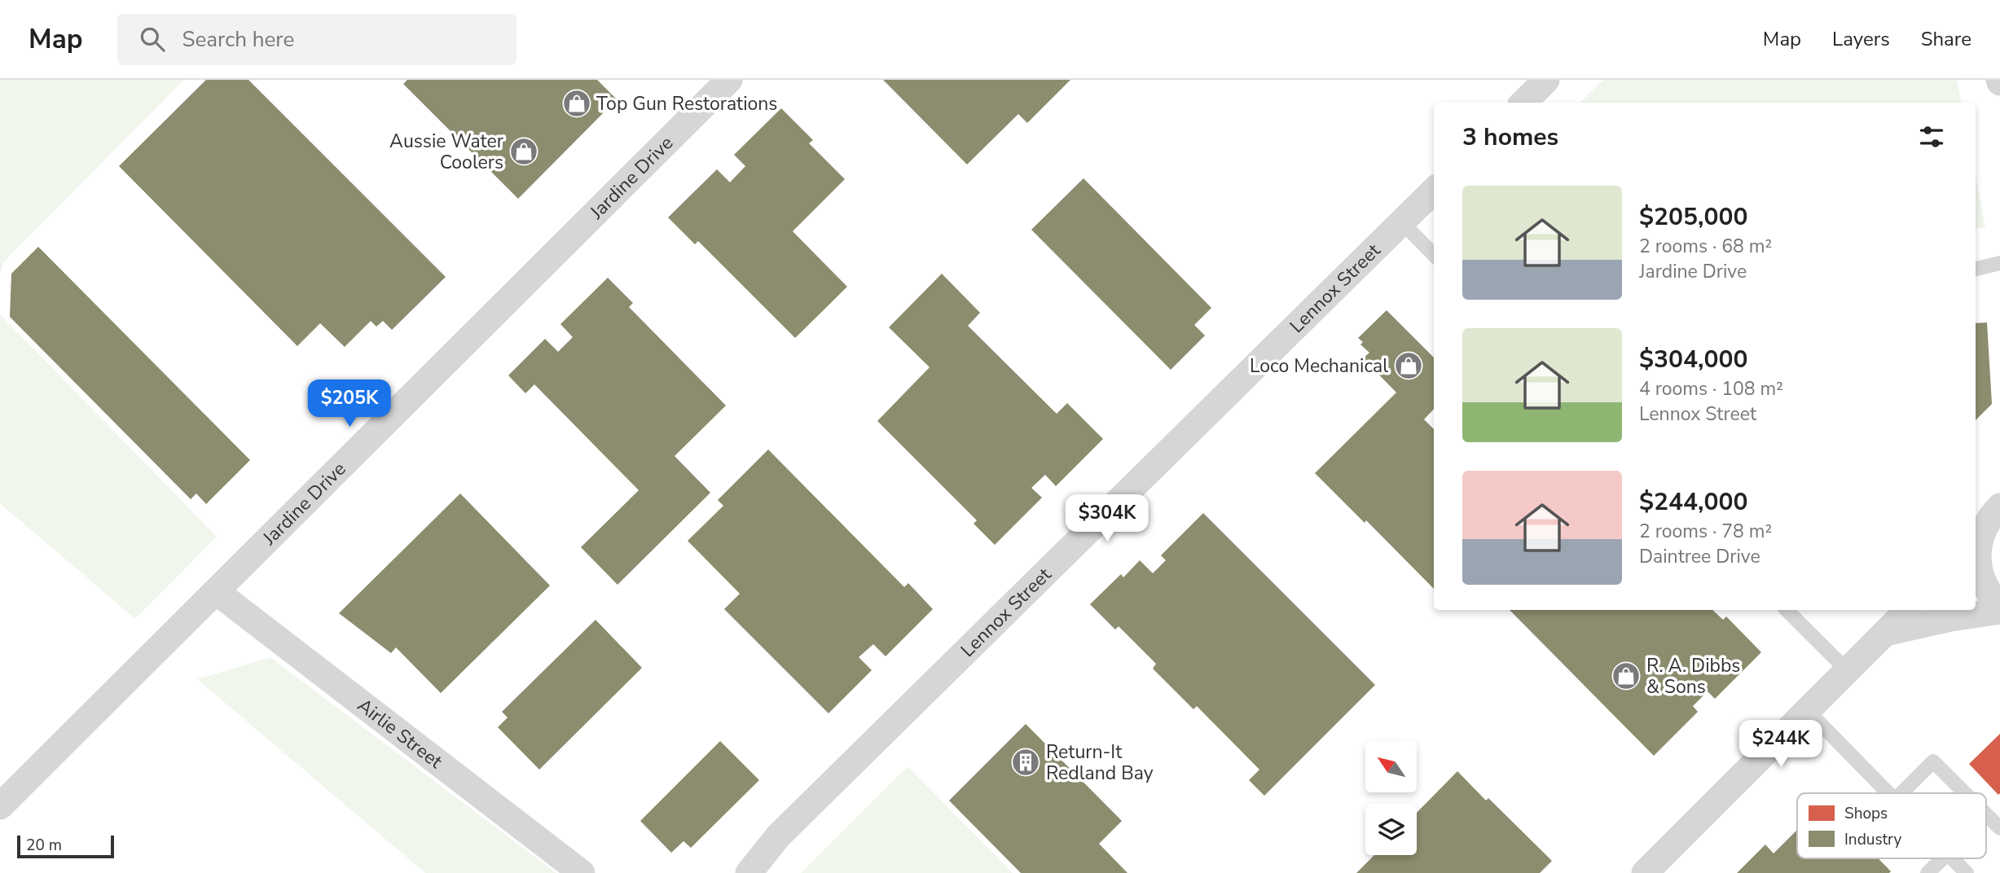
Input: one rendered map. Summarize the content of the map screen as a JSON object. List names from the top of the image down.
{
  "streets": {
    "street": ["Jardine Drive", "Lennox Street", "Airlie Street"]
  },
  "crossings": [
    ["Jardine Drive", "Airlie Street"]
  ],
  "places": {
    "shop": [
      "Top Gun Restorations",
      "Aussie Water Coolers",
      "Loco Mechanical",
      "R. A. Dibbs & Sons"
    ],
    "building": ["Return-It Redland Bay"]
  },
  "legend": ["Shops", "Industry"],
  "scale_bar": "20 m",
  "north": "top left",
  "page": {
    "header": "Map",
    "search": "Search here",
    "nav": ["Map", "Layers", "Share"],
    "heading": "3 homes",
    "list": [
      {
        "name": "$205,000",
        "note": "2 rooms · 68 m² · Jardine Drive"
      },
      {
        "name": "$304,000",
        "note": "4 rooms · 108 m² · Lennox Street"
      },
      {
        "name": "$244,000",
        "note": "2 rooms · 78 m² · Daintree Drive"
      }
    ],
    "price": ["$205K", "$304K", "$244K"],
    "scale": "20 m"
  }
}
